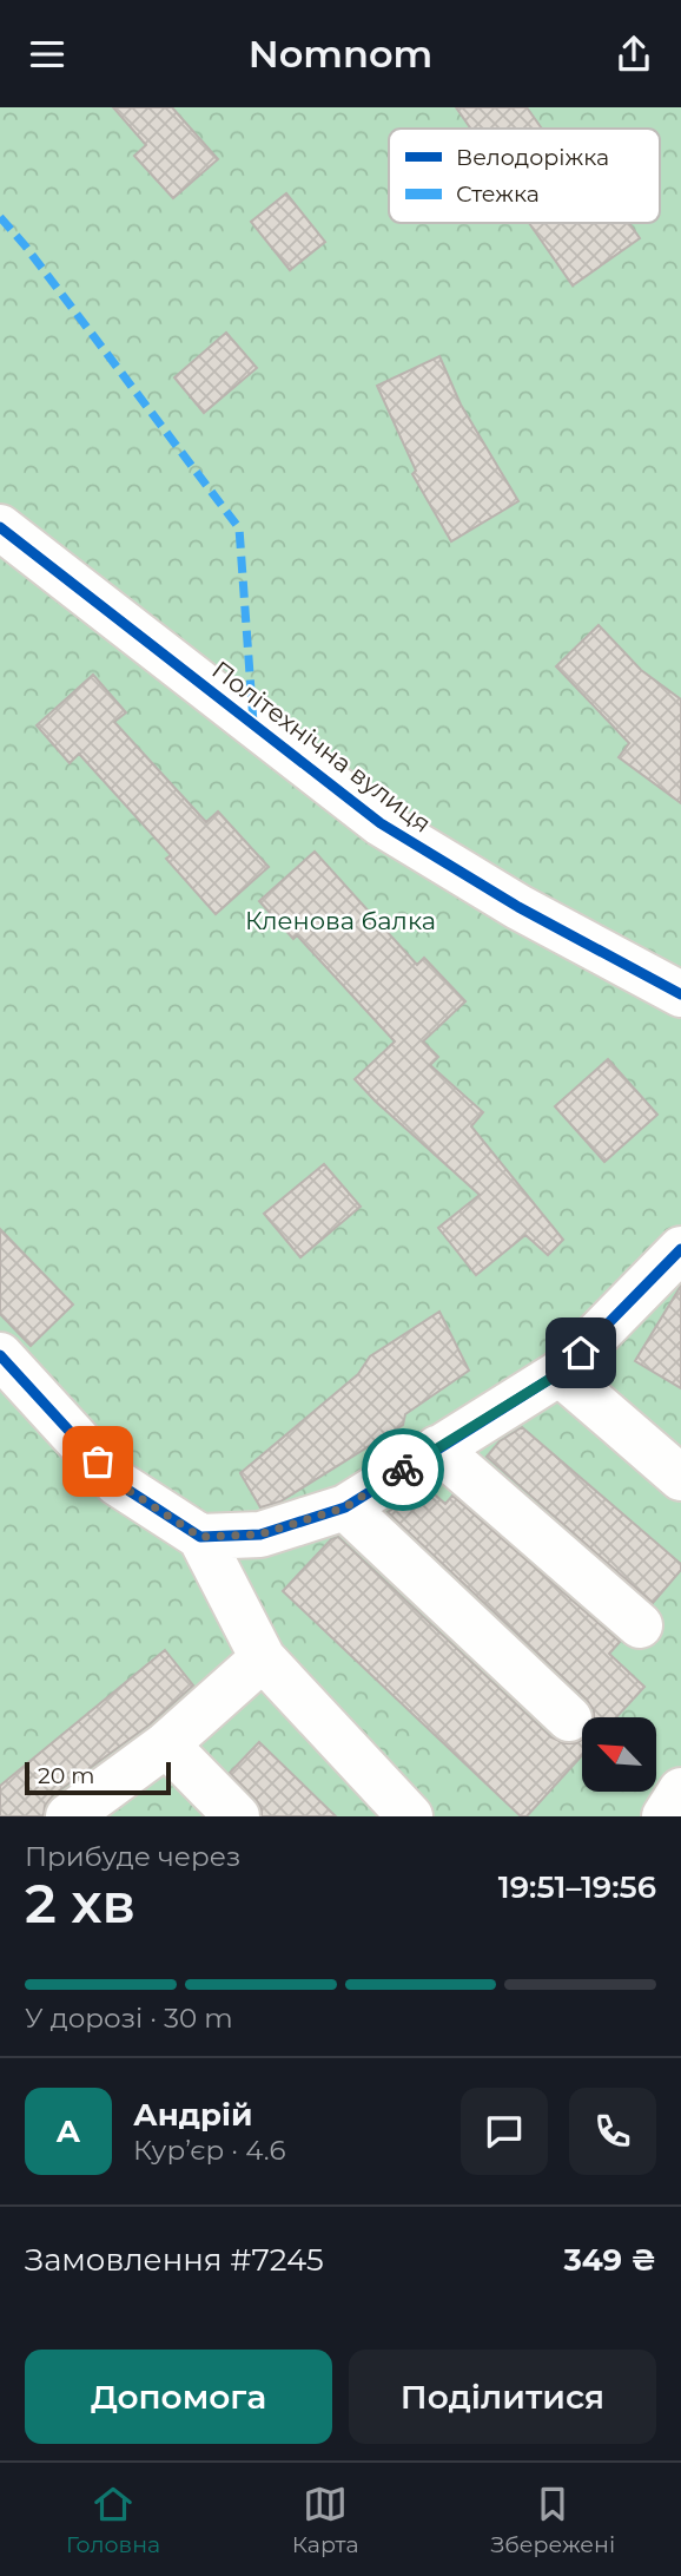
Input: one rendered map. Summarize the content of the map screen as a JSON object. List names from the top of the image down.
{
  "streets": {
    "street": ["Політехнічна вулиця"]
  },
  "parks": ["Кленова балка"],
  "legend": ["Велодоріжка", "Стежка"],
  "scale_bar": "20 m",
  "north": "top left",
  "page": {
    "header": "Nomnom",
    "scale": "20 m",
    "heading": ["2 хв", "Прибуде через", "19:51–19:56"],
    "panel": [
      "Андрій",
      "Кур’єр · 4.6",
      "Замовлення #7245",
      "349 ₴"
    ],
    "bar": "У дорозі · 30 m",
    "round": "А",
    "buttons": ["Допомога", "Поділитися"],
    "tabs": ["Головна", "Карта", "Збережені"]
  }
}
